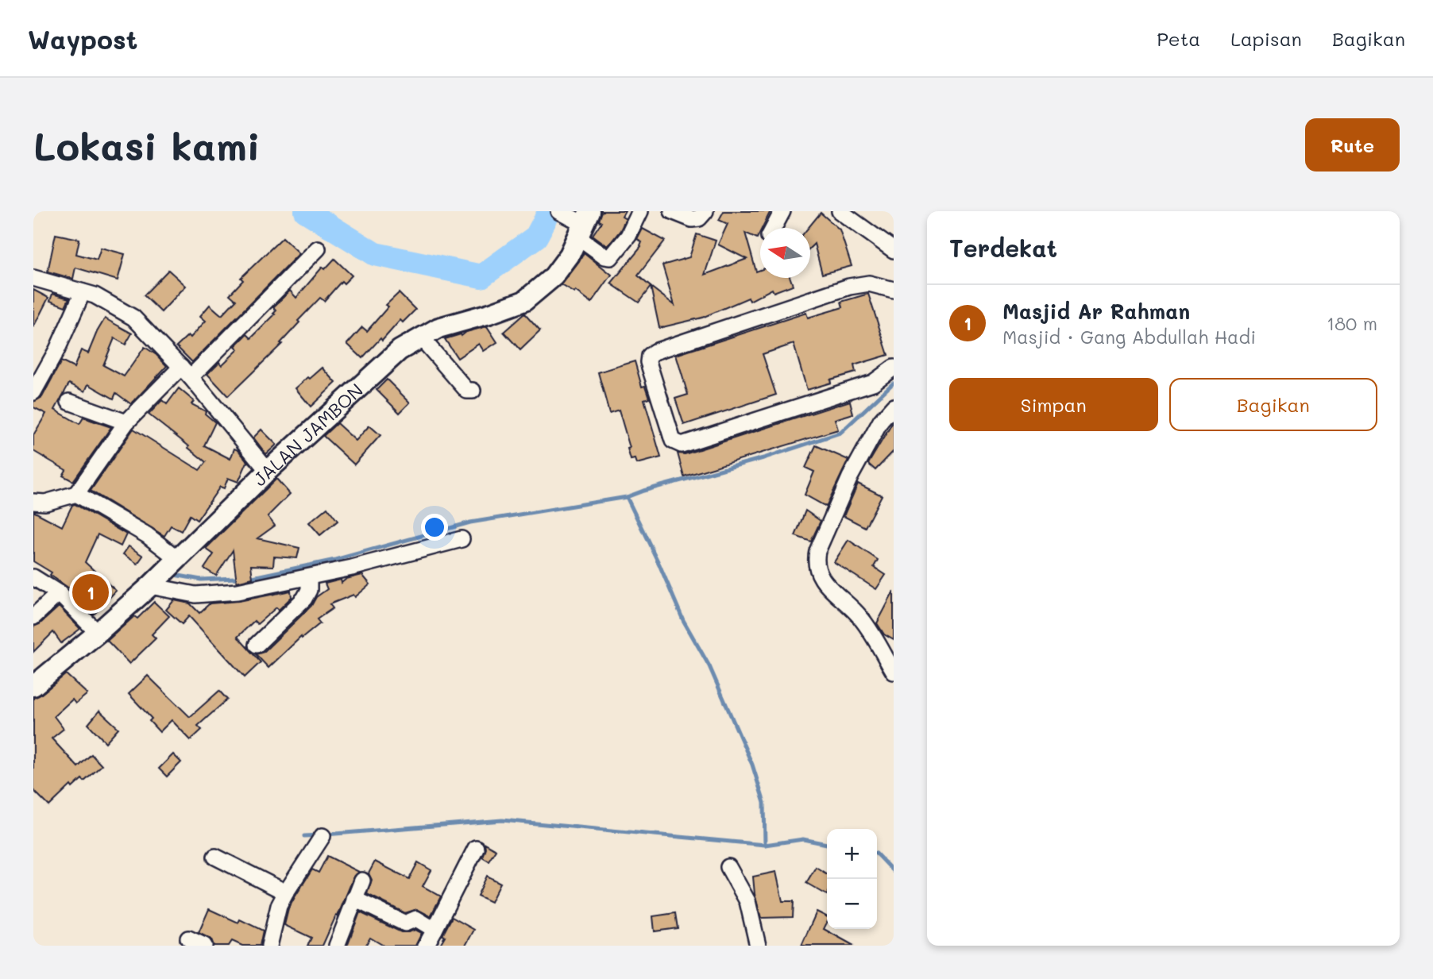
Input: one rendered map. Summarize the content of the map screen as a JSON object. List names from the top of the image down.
{
  "streets": {
    "main road": ["JALAN JAMBON"]
  },
  "north": "left",
  "page": {
    "header": "Waypost",
    "nav": ["Peta", "Lapisan", "Bagikan"],
    "buttons": [
      "Rute",
      ["Simpan", "Bagikan"]
    ],
    "title": "Lokasi kami",
    "heading": "Terdekat",
    "list": [
      {
        "mark": "1",
        "name": "Masjid Ar Rahman",
        "note": "Masjid · Gang Abdullah Hadi",
        "value": "180 m"
      }
    ],
    "pins": "1",
    "map_buttons": ["+", "−"]
  }
}
